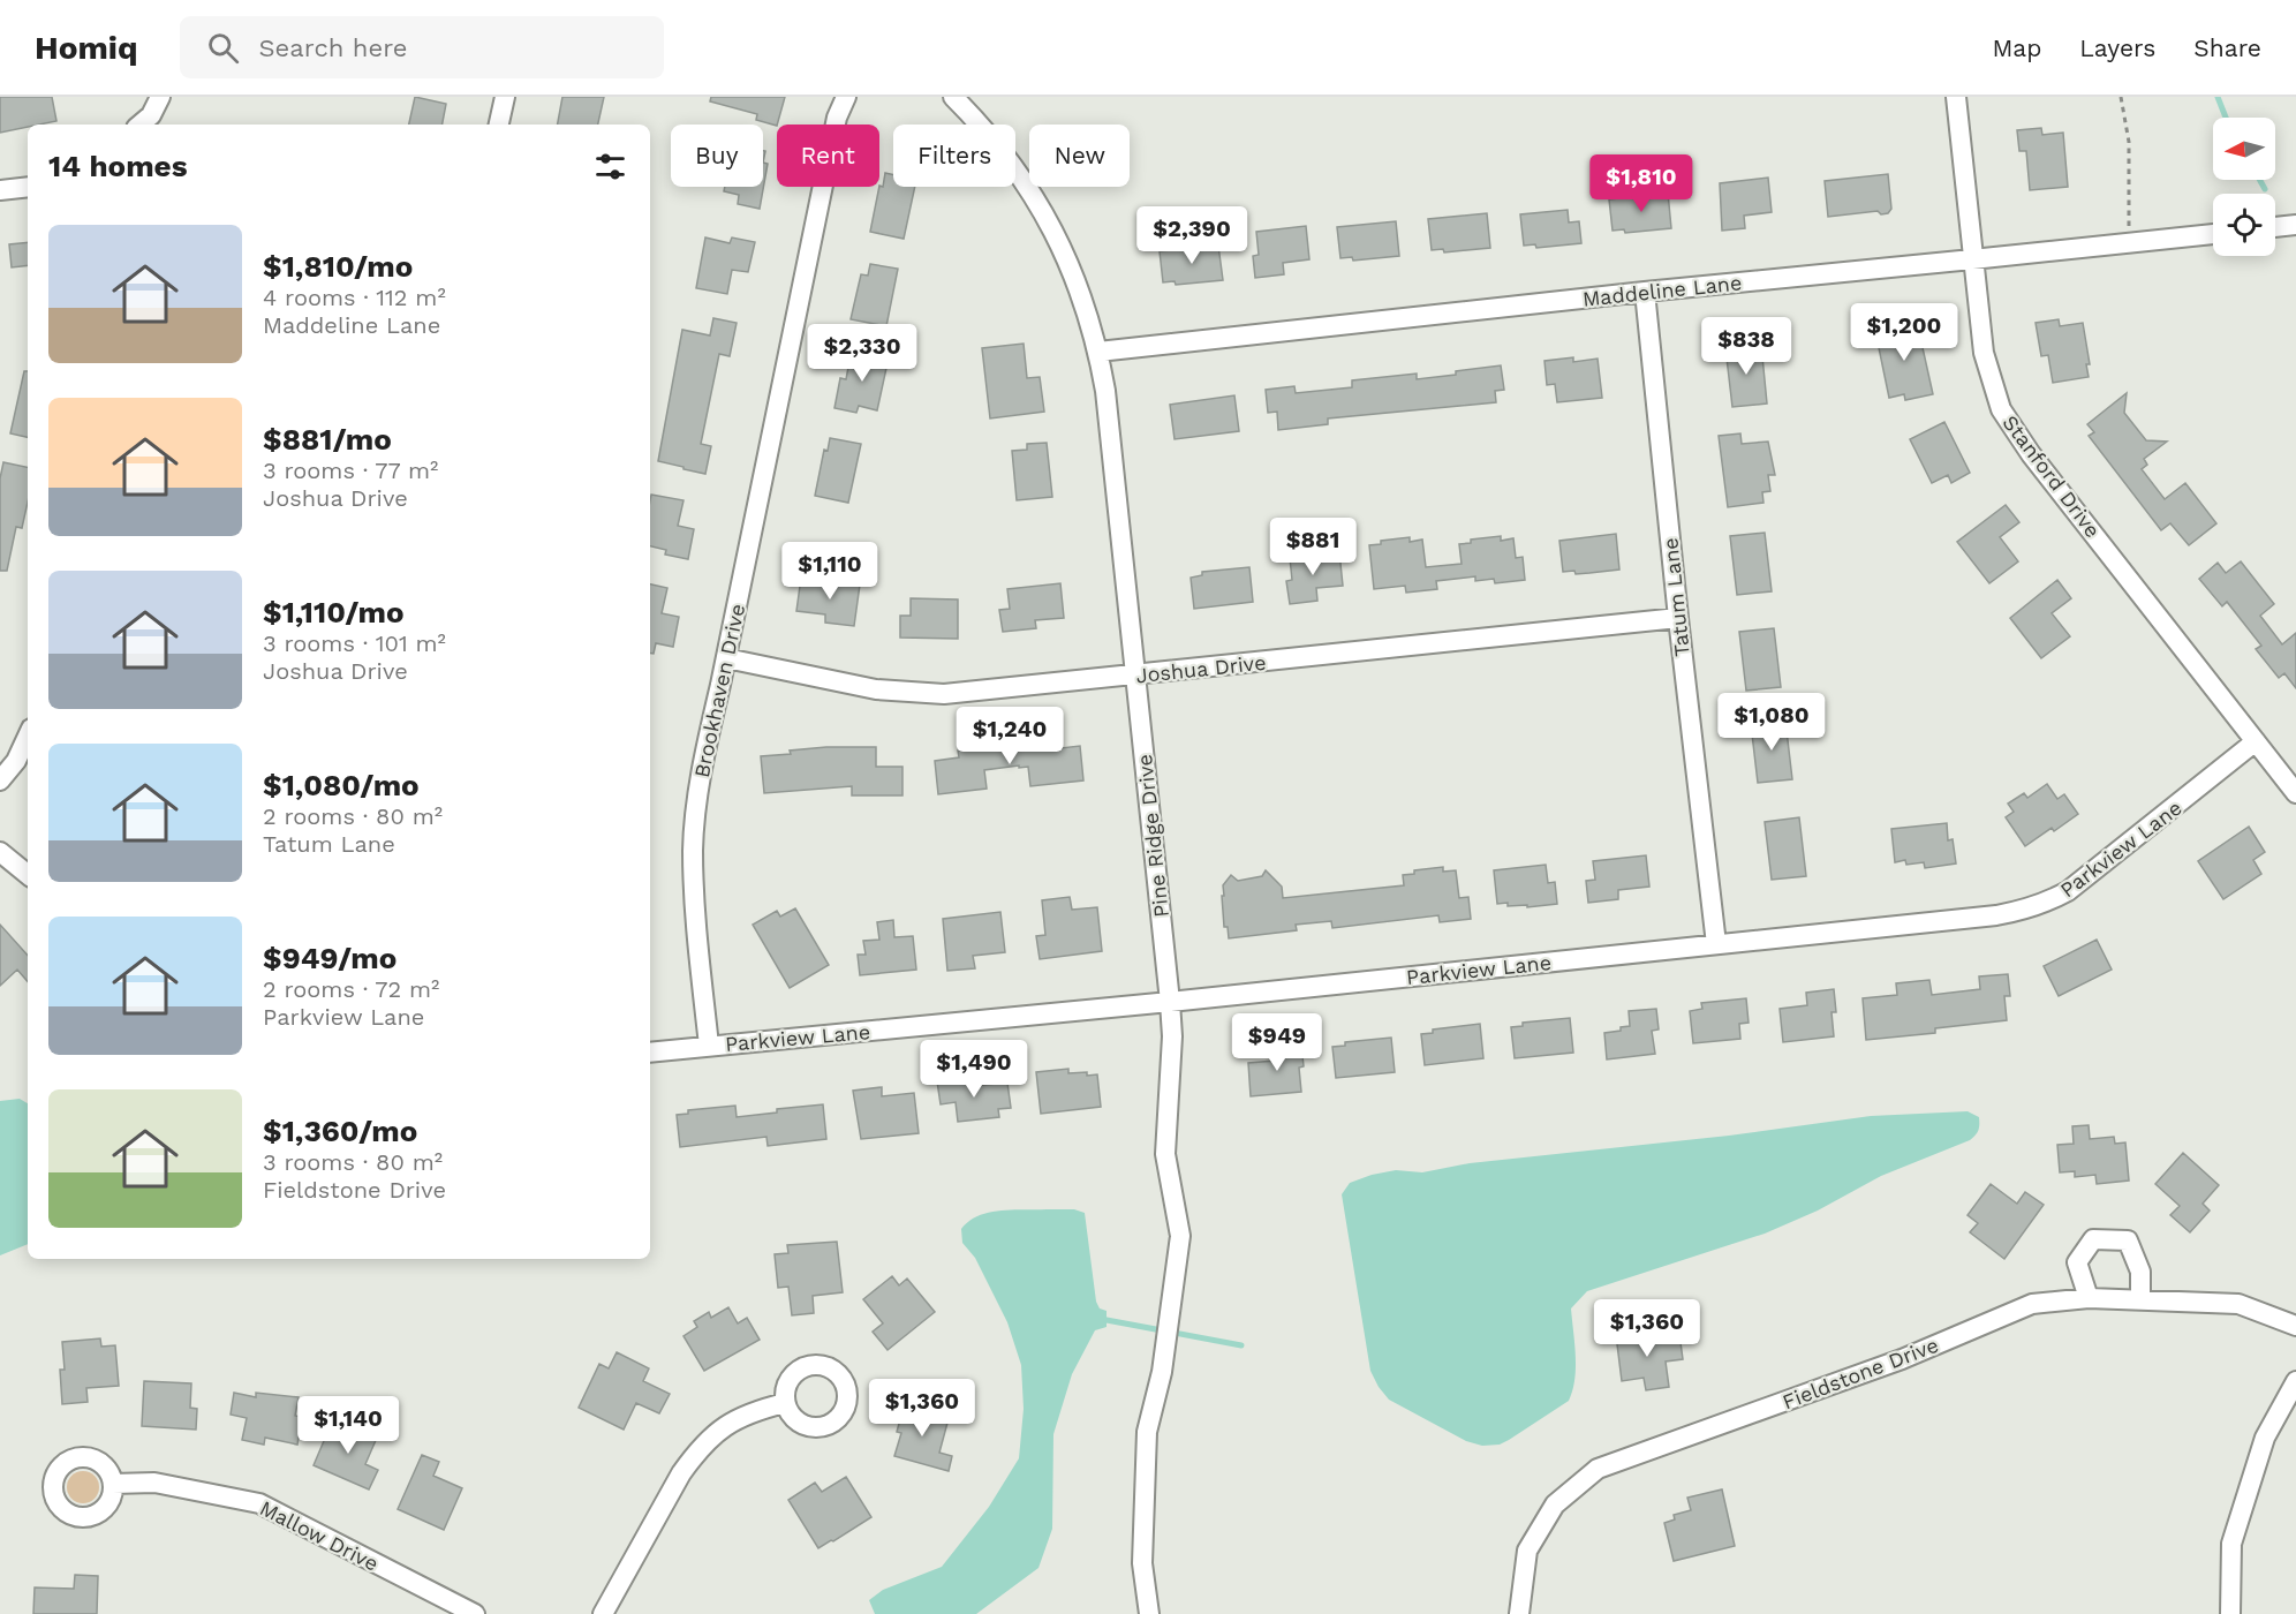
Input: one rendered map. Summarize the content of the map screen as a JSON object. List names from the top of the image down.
{
  "streets": {
    "street": [
      "Maddeline Lane",
      "Stanford Drive",
      "Tatum Lane",
      "Joshua Drive",
      "Brookhaven Drive",
      "Pine Ridge Drive",
      "Parkview Lane",
      "Fieldstone Drive",
      "Mallow Drive"
    ]
  },
  "crossings": [
    ["Maddeline Lane", "Stanford Drive"],
    ["Maddeline Lane", "Tatum Lane"],
    ["Maddeline Lane", "Pine Ridge Drive"],
    ["Stanford Drive", "Parkview Lane"],
    ["Tatum Lane", "Joshua Drive"],
    ["Tatum Lane", "Parkview Lane"],
    ["Joshua Drive", "Brookhaven Drive"],
    ["Joshua Drive", "Pine Ridge Drive"],
    ["Brookhaven Drive", "Parkview Lane"],
    ["Pine Ridge Drive", "Parkview Lane"]
  ],
  "north": "left",
  "page": {
    "header": "Homiq",
    "search": "Search here",
    "nav": ["Map", "Layers", "Share"],
    "chip": [
      "Buy",
      "Rent",
      "Filters",
      "New"
    ],
    "heading": "14 homes",
    "price": [
      "$1,810",
      "$2,390",
      "$1,200",
      "$838",
      "$2,330",
      "$881",
      "$1,110",
      "$1,080",
      "$1,240",
      "$949",
      "$1,490",
      "$1,360",
      "$1,360",
      "$1,140"
    ],
    "list": [
      {
        "name": "$1,810/mo",
        "note": "4 rooms · 112 m² · Maddeline Lane"
      },
      {
        "name": "$881/mo",
        "note": "3 rooms · 77 m² · Joshua Drive"
      },
      {
        "name": "$1,110/mo",
        "note": "3 rooms · 101 m² · Joshua Drive"
      },
      {
        "name": "$1,080/mo",
        "note": "2 rooms · 80 m² · Tatum Lane"
      },
      {
        "name": "$949/mo",
        "note": "2 rooms · 72 m² · Parkview Lane"
      },
      {
        "name": "$1,360/mo",
        "note": "3 rooms · 80 m² · Fieldstone Drive"
      }
    ]
  }
}
